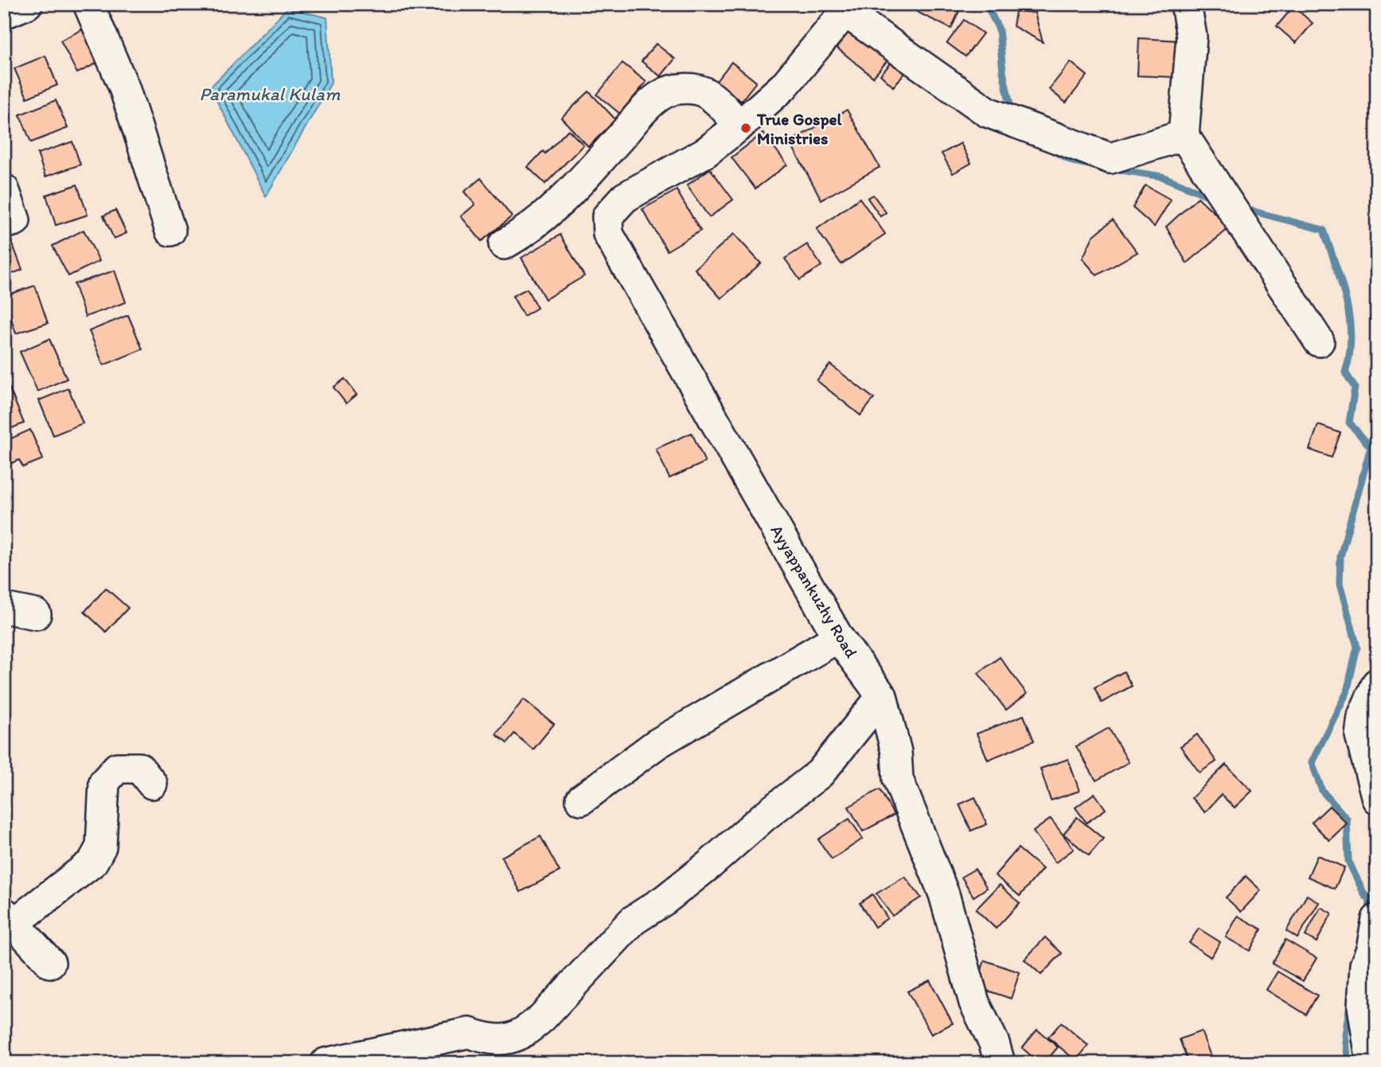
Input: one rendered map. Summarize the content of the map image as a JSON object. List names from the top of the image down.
{
  "streets": {
    "street": ["Ayyappankuzhy Road"]
  },
  "water": ["Paramukal Kulam"],
  "places": ["True Gospel Ministries"]
}
